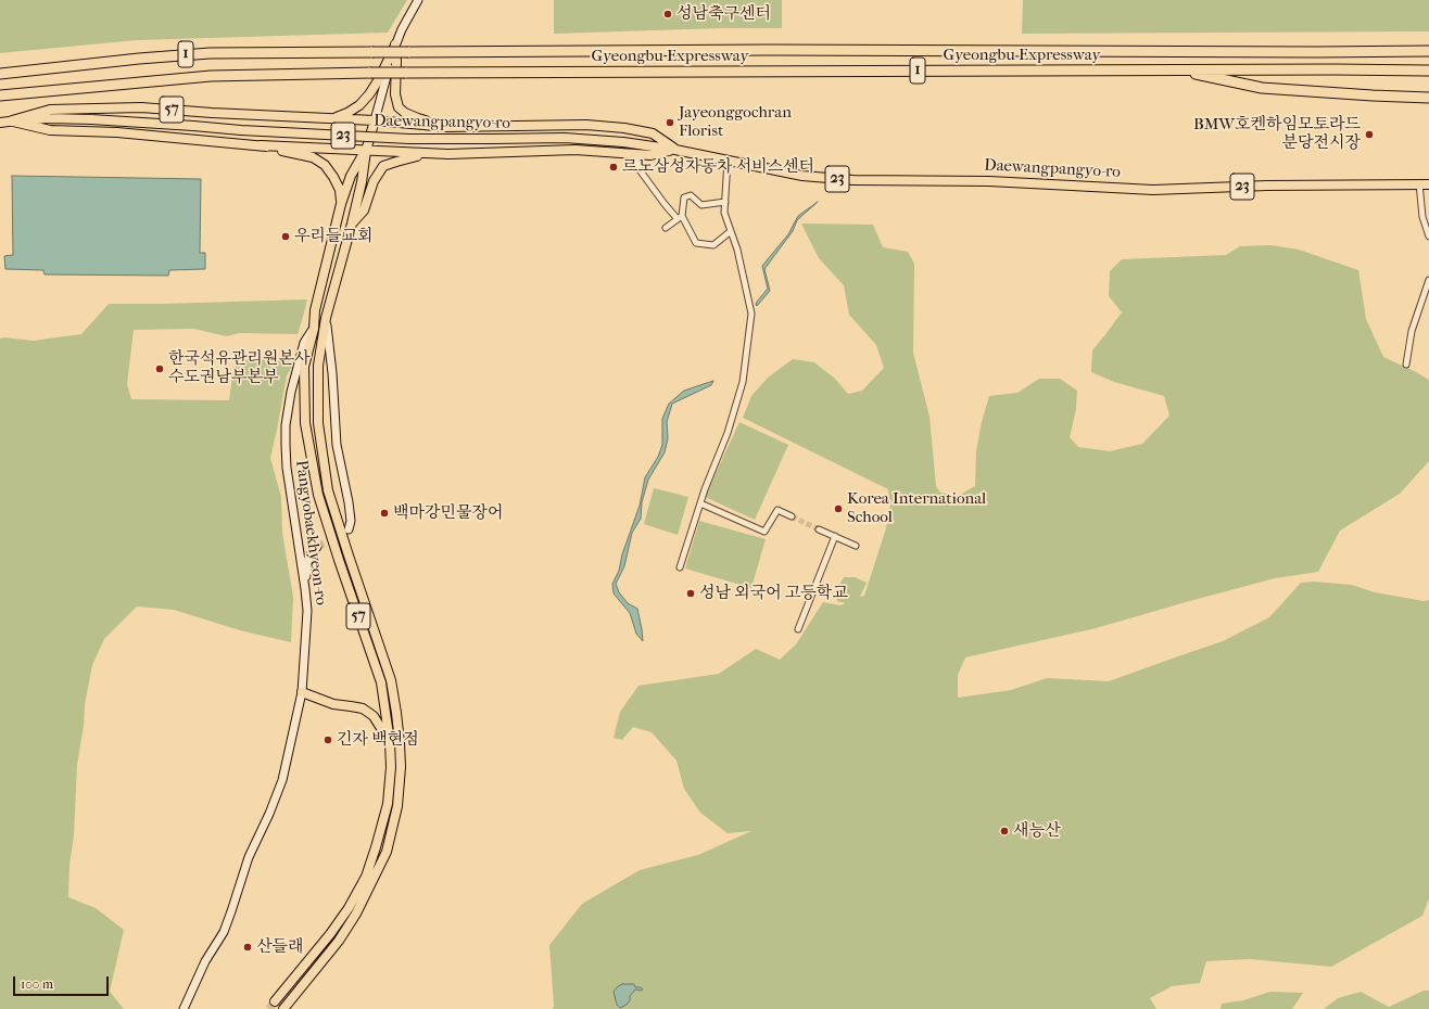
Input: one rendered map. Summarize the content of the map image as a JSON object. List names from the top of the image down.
{
  "streets": {
    "highway": ["1", "Gyeongbu Expressway"],
    "main road": ["57", "Daewangpangyo-ro", "23"],
    "street": ["Pangyobaekhyeon-ro"]
  },
  "crossings": [
    ["57", "Daewangpangyo-ro"],
    ["57", "Pangyobaekhyeon-ro"]
  ],
  "places": [
    "성남축구센터",
    "Jayeonggochran Florist",
    "BMW호켄하임모토라드 분당전시장",
    "르노삼성자동차 서비스센터",
    "우리들교회",
    "한국석유관리원본사 수도권남부본부",
    "Korea International School",
    "백마강민물장어",
    "성남 외국어 고등학교",
    "긴자 백현점",
    "새능산",
    "산들래"
  ],
  "scale_bar": "100 m"
}
